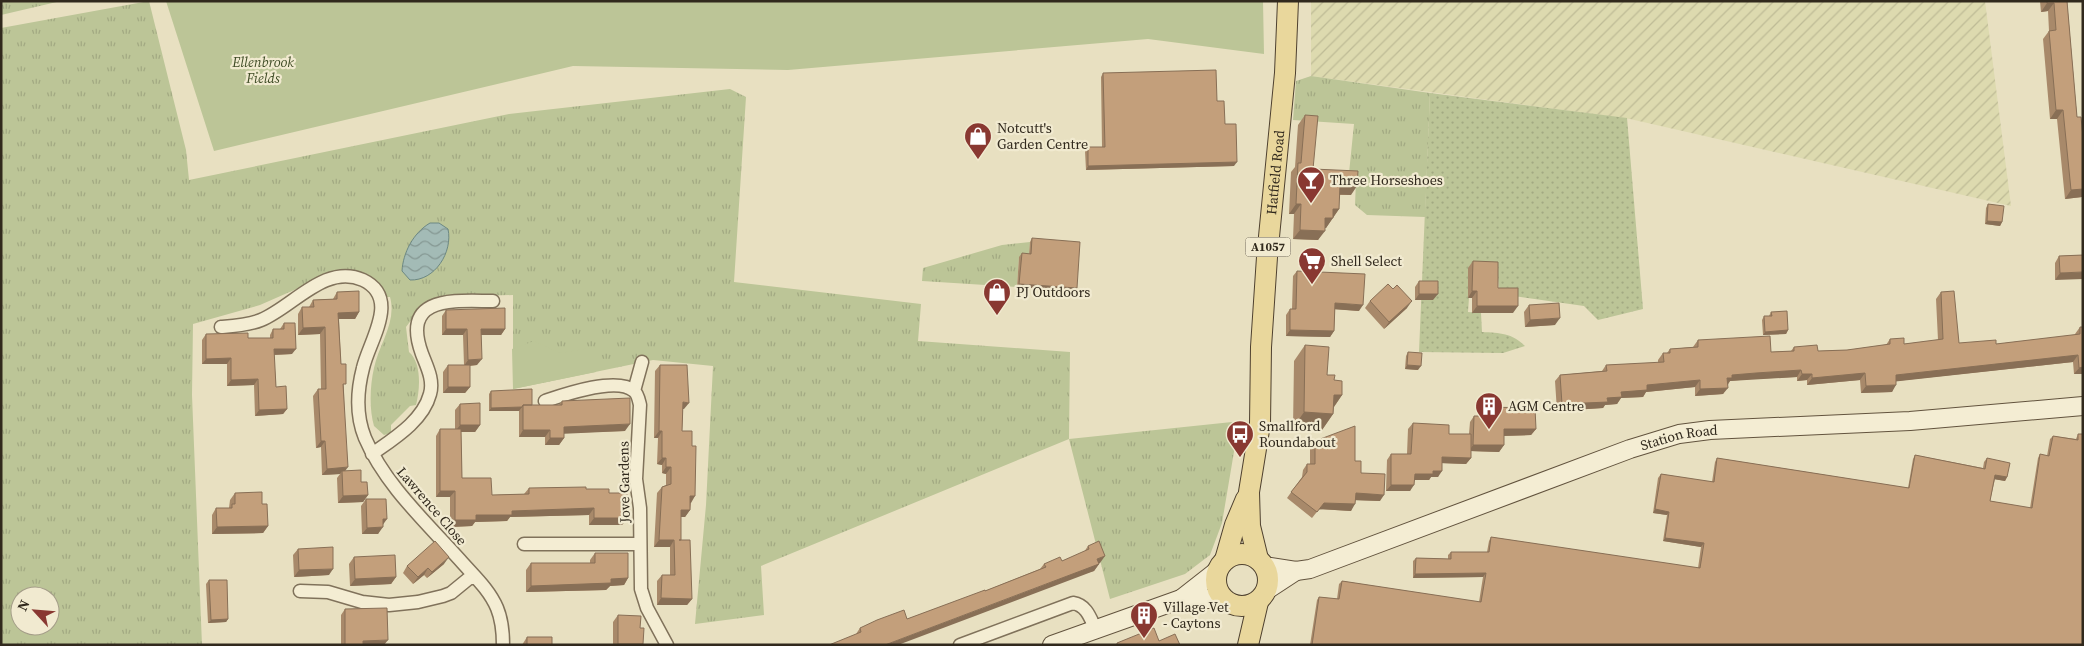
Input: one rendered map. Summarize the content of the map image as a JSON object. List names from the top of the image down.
{
  "streets": {
    "main road": ["Hatfield Road", "A1057"],
    "street": ["Station Road", "Jove Gardens", "Lawrence Close"]
  },
  "crossings": [
    ["Hatfield Road", "Station Road"]
  ],
  "parks": ["Ellenbrook Fields"],
  "places": {
    "shop": ["Notcutt's Garden Centre", "PJ Outdoors"],
    "bar": ["Three Horseshoes"],
    "supermarket": ["Shell Select"],
    "building": ["AGM Centre", "Village Vet - Caytons"],
    "bus stop": ["Smallford Roundabout"]
  },
  "north": "top left"
}
